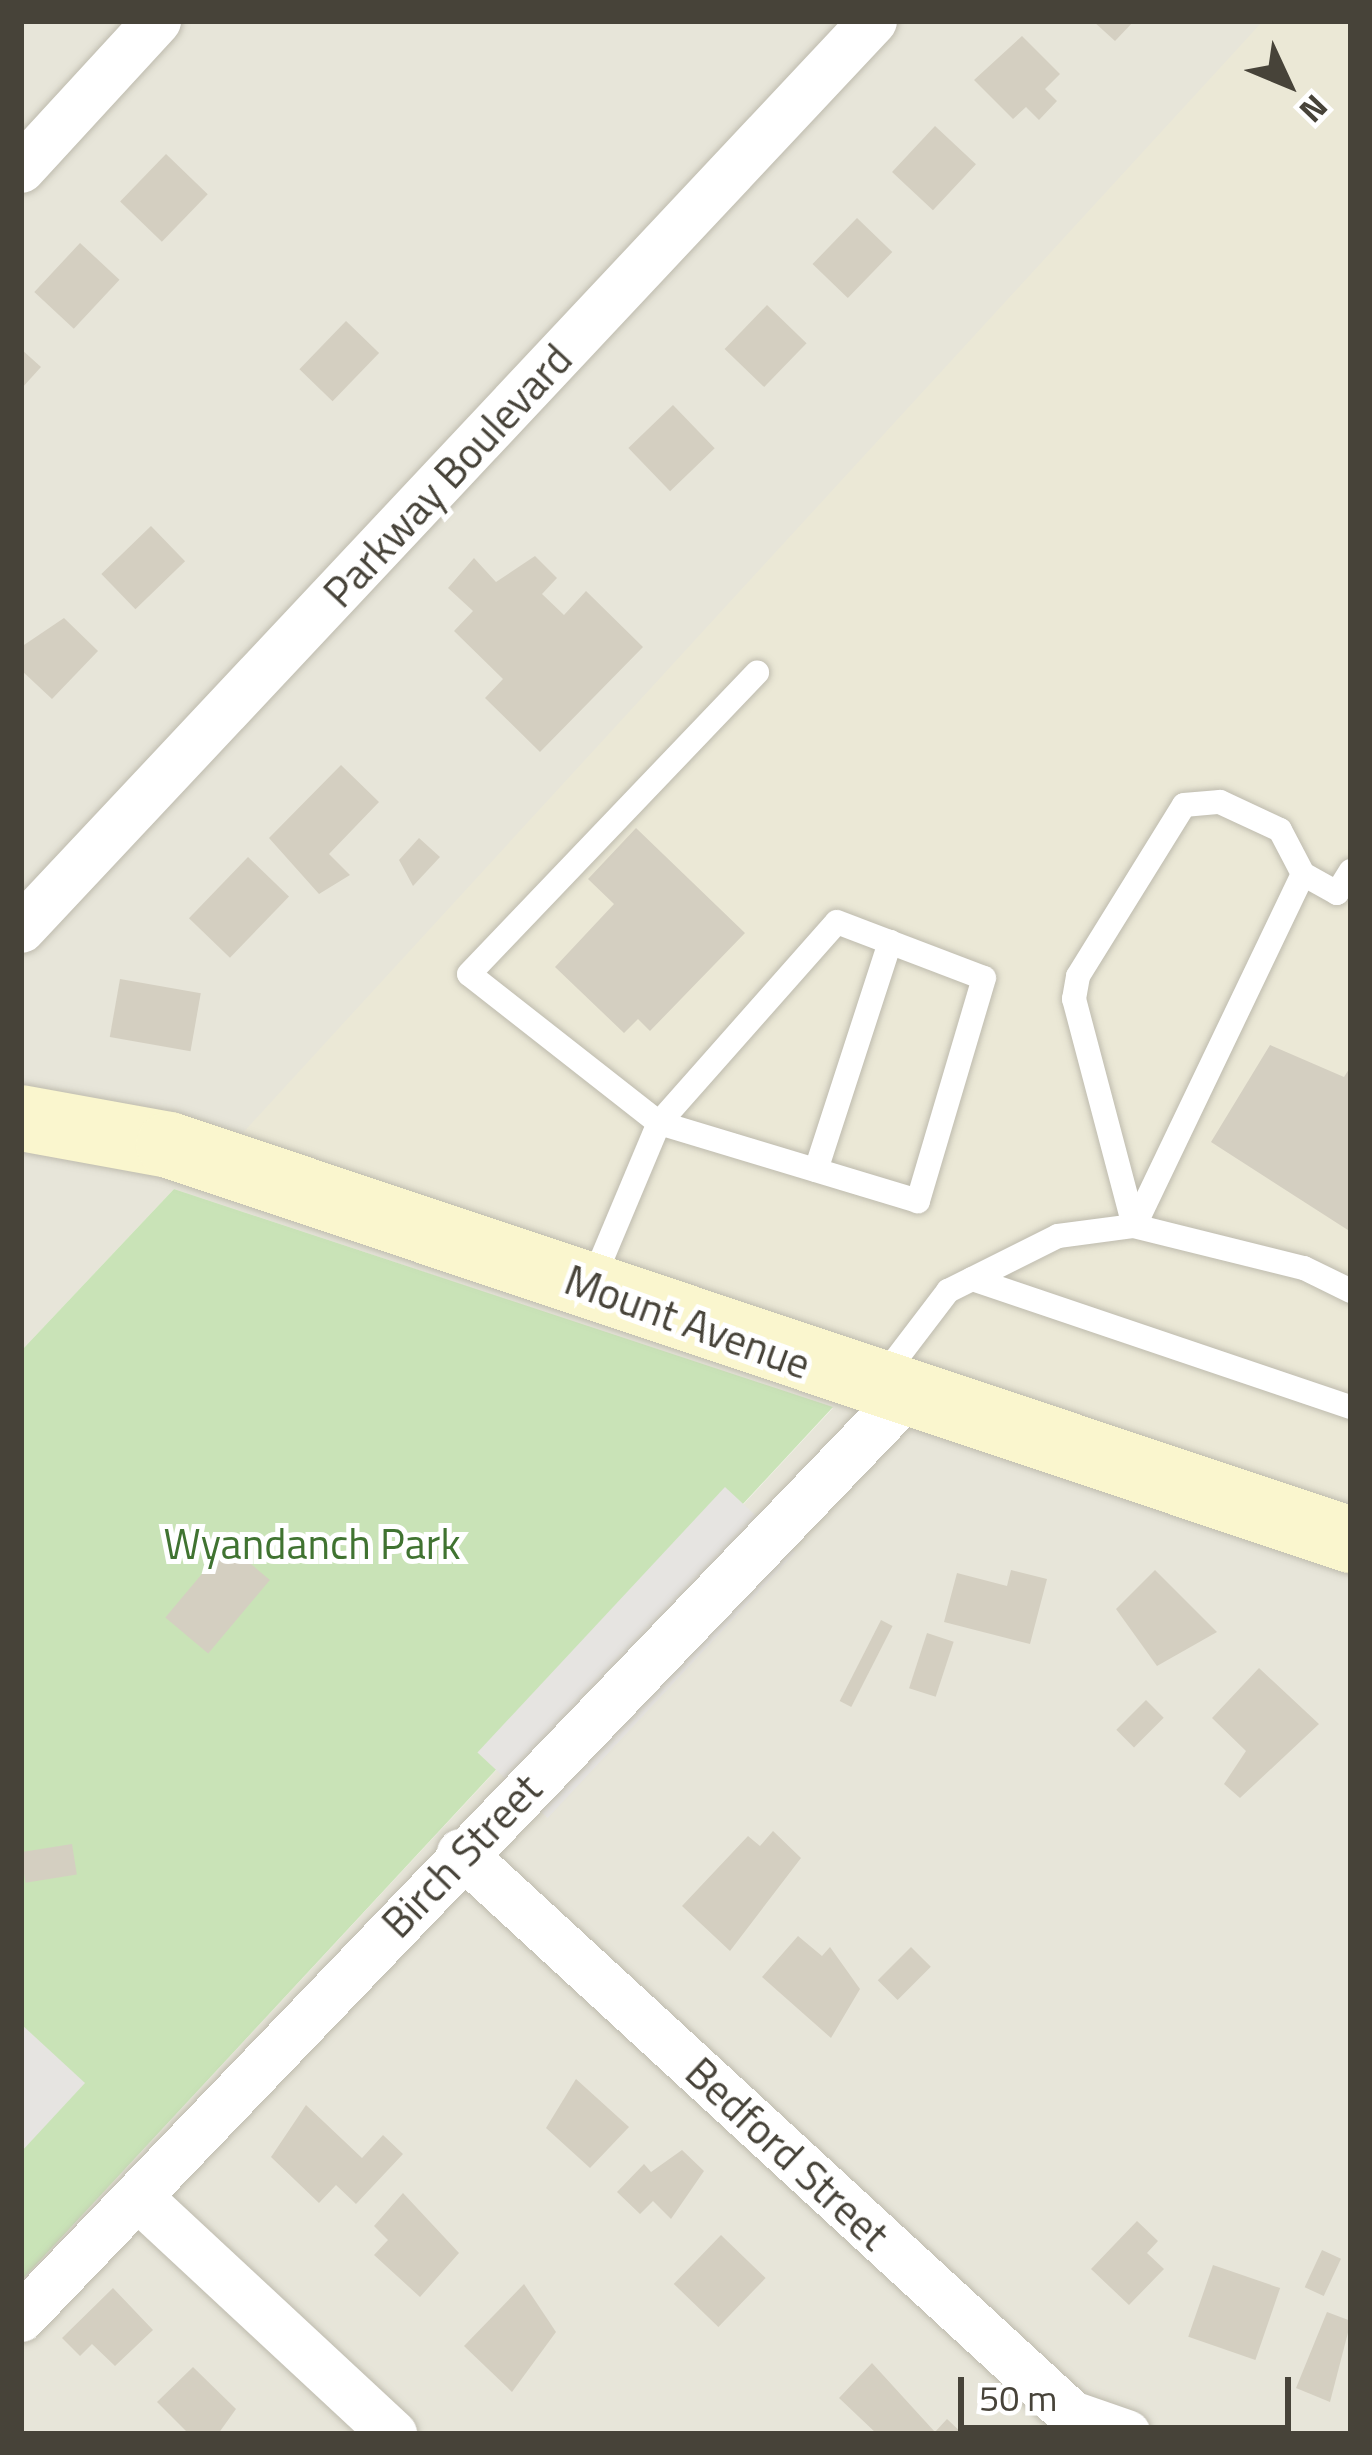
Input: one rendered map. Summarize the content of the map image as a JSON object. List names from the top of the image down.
{
  "streets": {
    "street": [
      "Parkway Boulevard",
      "Mount Avenue",
      "Birch Street",
      "Bedford Street"
    ]
  },
  "crossings": [
    ["Mount Avenue", "Birch Street"],
    ["Birch Street", "Bedford Street"]
  ],
  "parks": ["Wyandanch Park"],
  "scale_bar": "50 m",
  "north": "bottom right"
}
